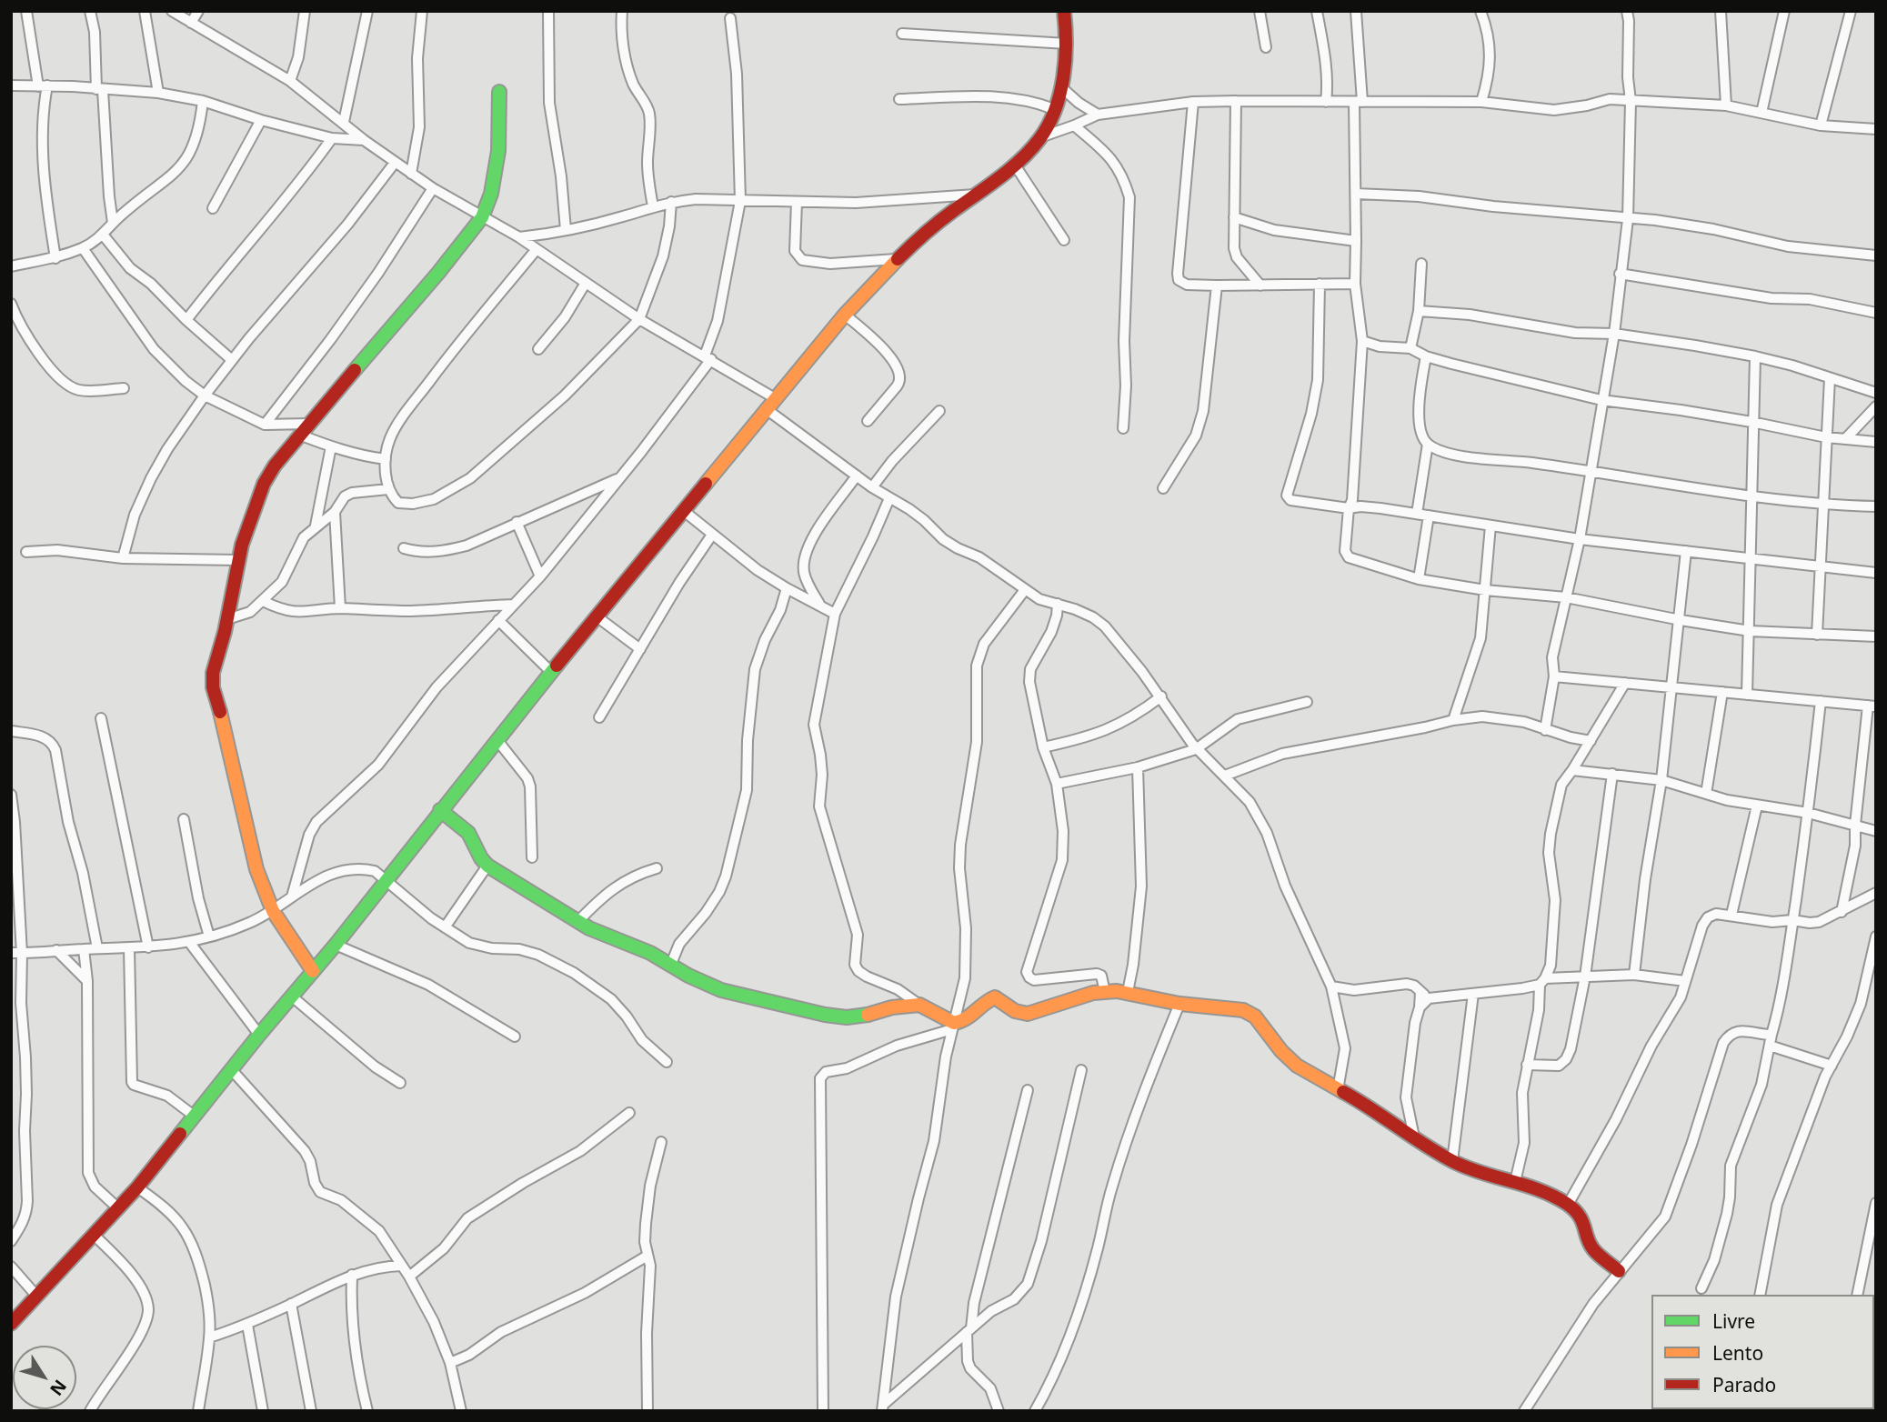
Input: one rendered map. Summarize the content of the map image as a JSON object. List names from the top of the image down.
{
  "legend": ["Livre", "Lento", "Parado"],
  "north": "bottom right"
}
